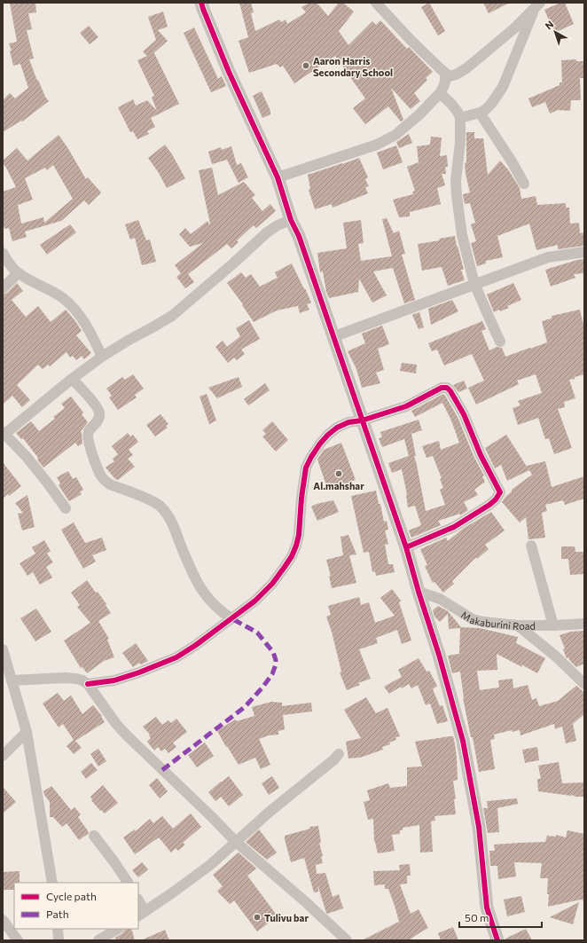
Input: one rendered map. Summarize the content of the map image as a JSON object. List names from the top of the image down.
{
  "streets": {
    "street": ["Makaburini Road"]
  },
  "places": ["Aaron Harris Secondary School", "Al.mahshar", "Tulivu bar"],
  "legend": ["Cycle path", "Path"],
  "scale_bar": "50 m",
  "north": "top left"
}
